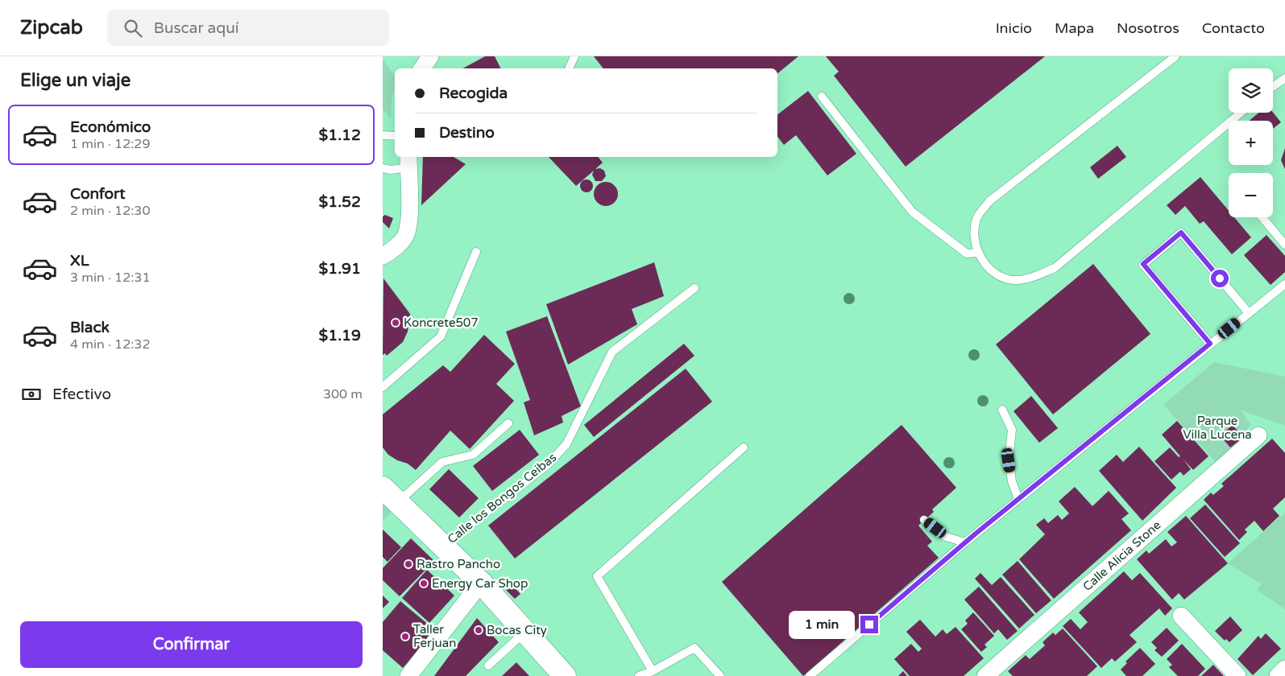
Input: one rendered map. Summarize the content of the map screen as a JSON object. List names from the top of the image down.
{
  "streets": {
    "street": ["Calle Alicia Stone"],
    "lane": ["Calle los Bongos Ceibas"]
  },
  "parks": ["Parque Villa Lucena"],
  "places": [
    "Koncrete507",
    "Rastro Pancho",
    "Energy Car Shop",
    "Bocas City",
    "Taller Ferjuan"
  ],
  "page": {
    "header": "Zipcab",
    "search": "Buscar aquí",
    "nav": [
      "Inicio",
      "Mapa",
      "Nosotros",
      "Contacto"
    ],
    "heading": "Elige un viaje",
    "map_buttons": ["+", "−"],
    "banner": ["Recogida", "Destino"],
    "list": [
      {
        "name": "Económico",
        "note": "1 min · 12:29",
        "value": "$1.12"
      },
      {
        "name": "Confort",
        "note": "2 min · 12:30",
        "value": "$1.52"
      },
      {
        "name": "XL",
        "note": "3 min · 12:31",
        "value": "$1.91"
      },
      {
        "name": "Black",
        "note": "4 min · 12:32",
        "value": "$1.19"
      }
    ],
    "pay": ["Efectivo", "300 m"],
    "bubble": "1 min",
    "buttons": "Confirmar"
  }
}
